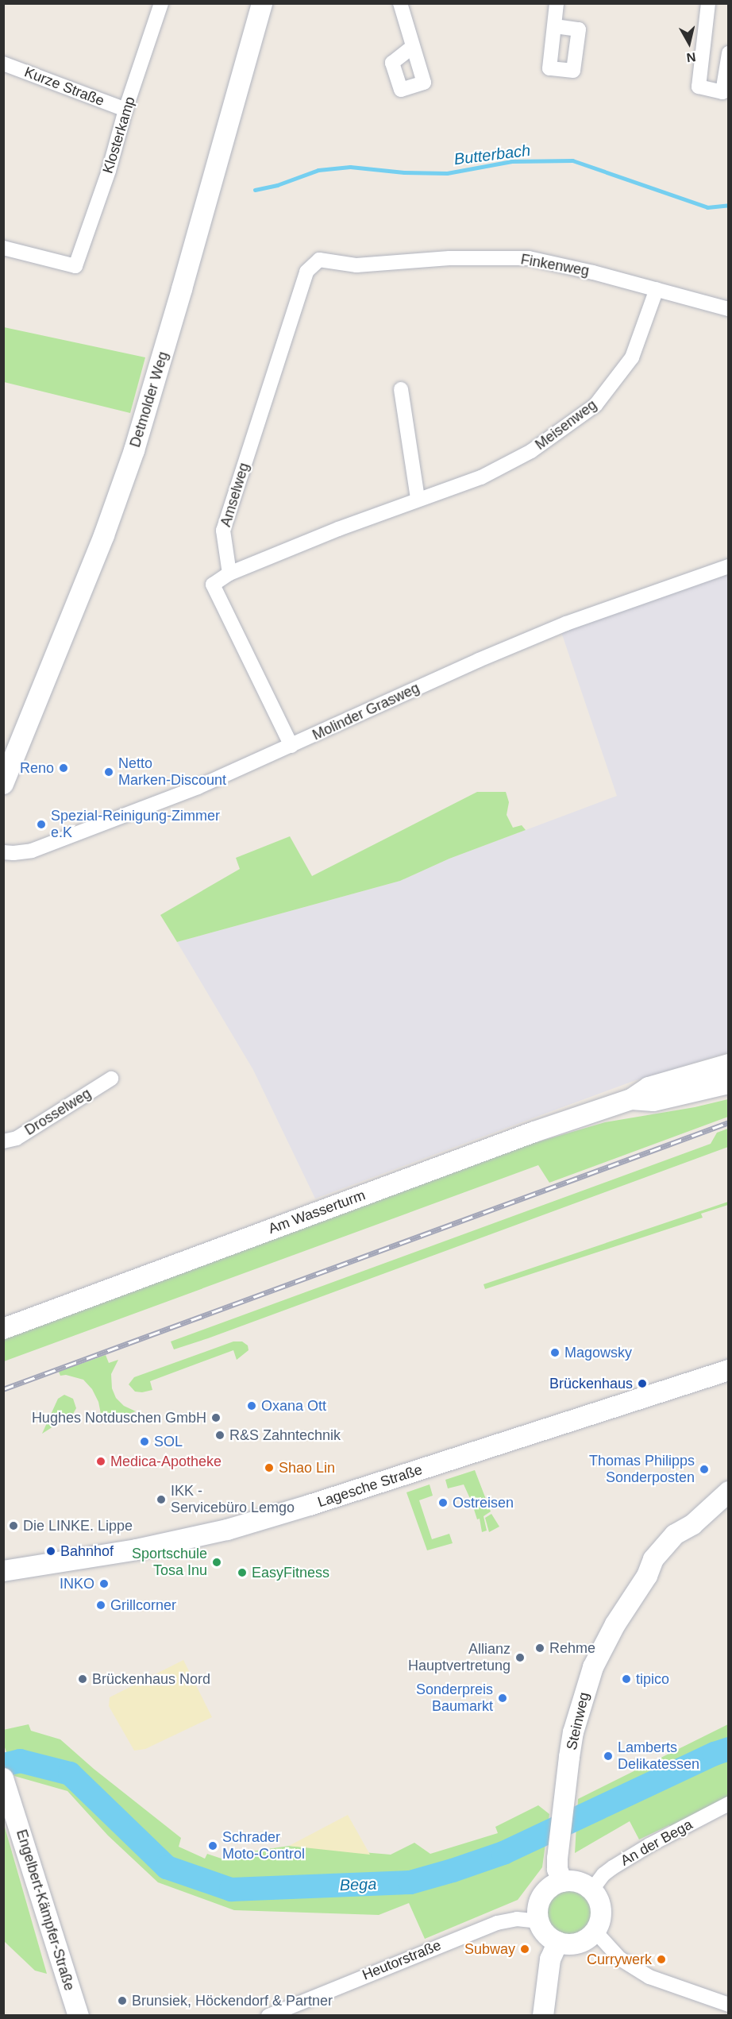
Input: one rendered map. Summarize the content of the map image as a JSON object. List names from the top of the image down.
{
  "streets": {
    "street": [
      "Kurze Straße",
      "Klosterkamp",
      "Finkenweg",
      "Detmolder Weg",
      "Meisenweg",
      "Amselweg",
      "Molinder Grasweg",
      "Drosselweg",
      "Am Wasserturm",
      "Lagesche Straße",
      "Steinweg",
      "An der Bega",
      "Engelbert-Kämpfer-Straße",
      "Heutorstraße"
    ]
  },
  "crossings": [
    ["Kurze Straße", "Klosterkamp"],
    ["Finkenweg", "Meisenweg"],
    ["Finkenweg", "Amselweg"],
    ["Meisenweg", "Amselweg"],
    ["Steinweg", "An der Bega"],
    ["Steinweg", "Heutorstraße"],
    ["An der Bega", "Heutorstraße"]
  ],
  "water": ["Butterbach", "Bega"],
  "places": [
    "Reno",
    "Netto Marken-Discount",
    "Spezial-Reinigung-Zimmer e.K",
    "Magowsky",
    "Brückenhaus",
    "Oxana Ott",
    "Hughes Notduschen GmbH",
    "R&S Zahntechnik",
    "SOL",
    "Medica-Apotheke",
    "Shao Lin",
    "Thomas Philipps Sonderposten",
    "IKK - Servicebüro Lemgo",
    "Ostreisen",
    "Die LINKE. Lippe",
    "Bahnhof",
    "Sportschule Tosa Inu",
    "EasyFitness",
    "INKO",
    "Grillcorner",
    "Rehme",
    "Allianz Hauptvertretung",
    "Brückenhaus Nord",
    "tipico",
    "Sonderpreis Baumarkt",
    "Lamberts Delikatessen",
    "Schrader Moto-Control",
    "Subway",
    "Currywerk",
    "Brunsiek, Höckendorf & Partner"
  ],
  "north": "bottom"
}
